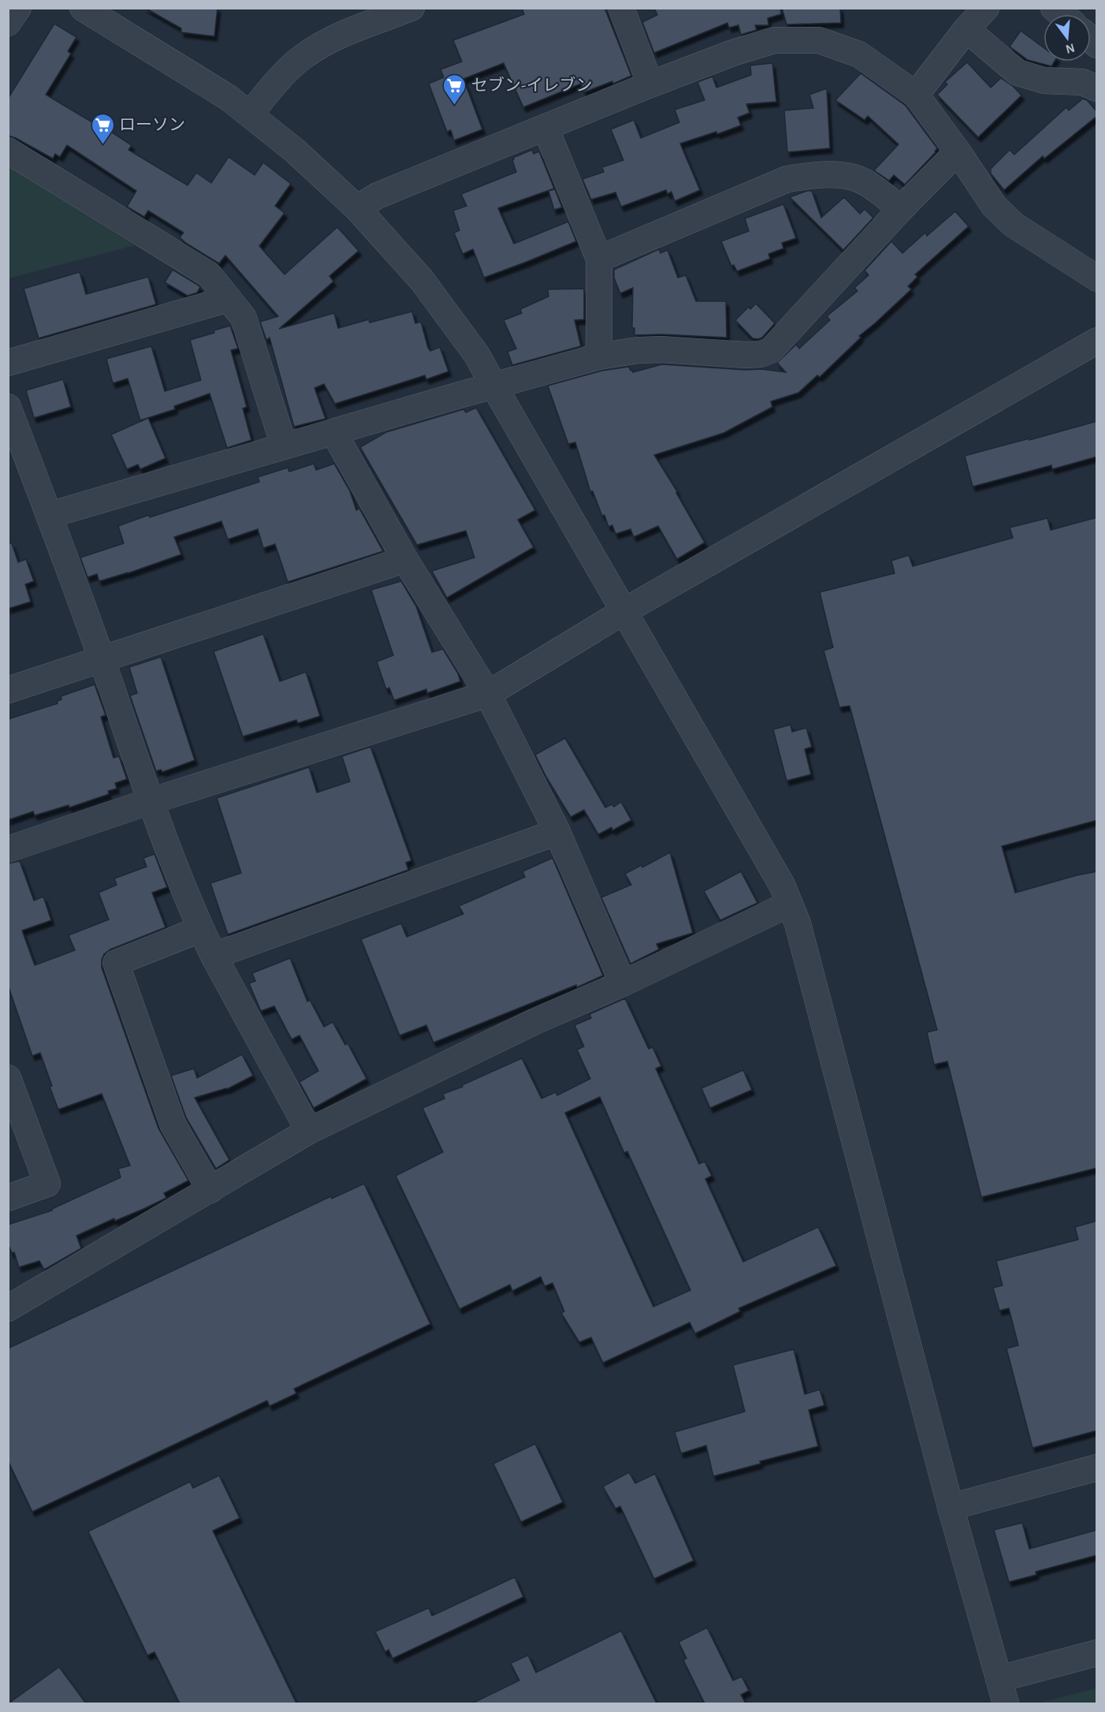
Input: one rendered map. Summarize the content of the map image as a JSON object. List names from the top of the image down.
{
  "places": {
    "supermarket": ["セブン-イレブン", "ローソン"]
  },
  "north": "bottom"
}
